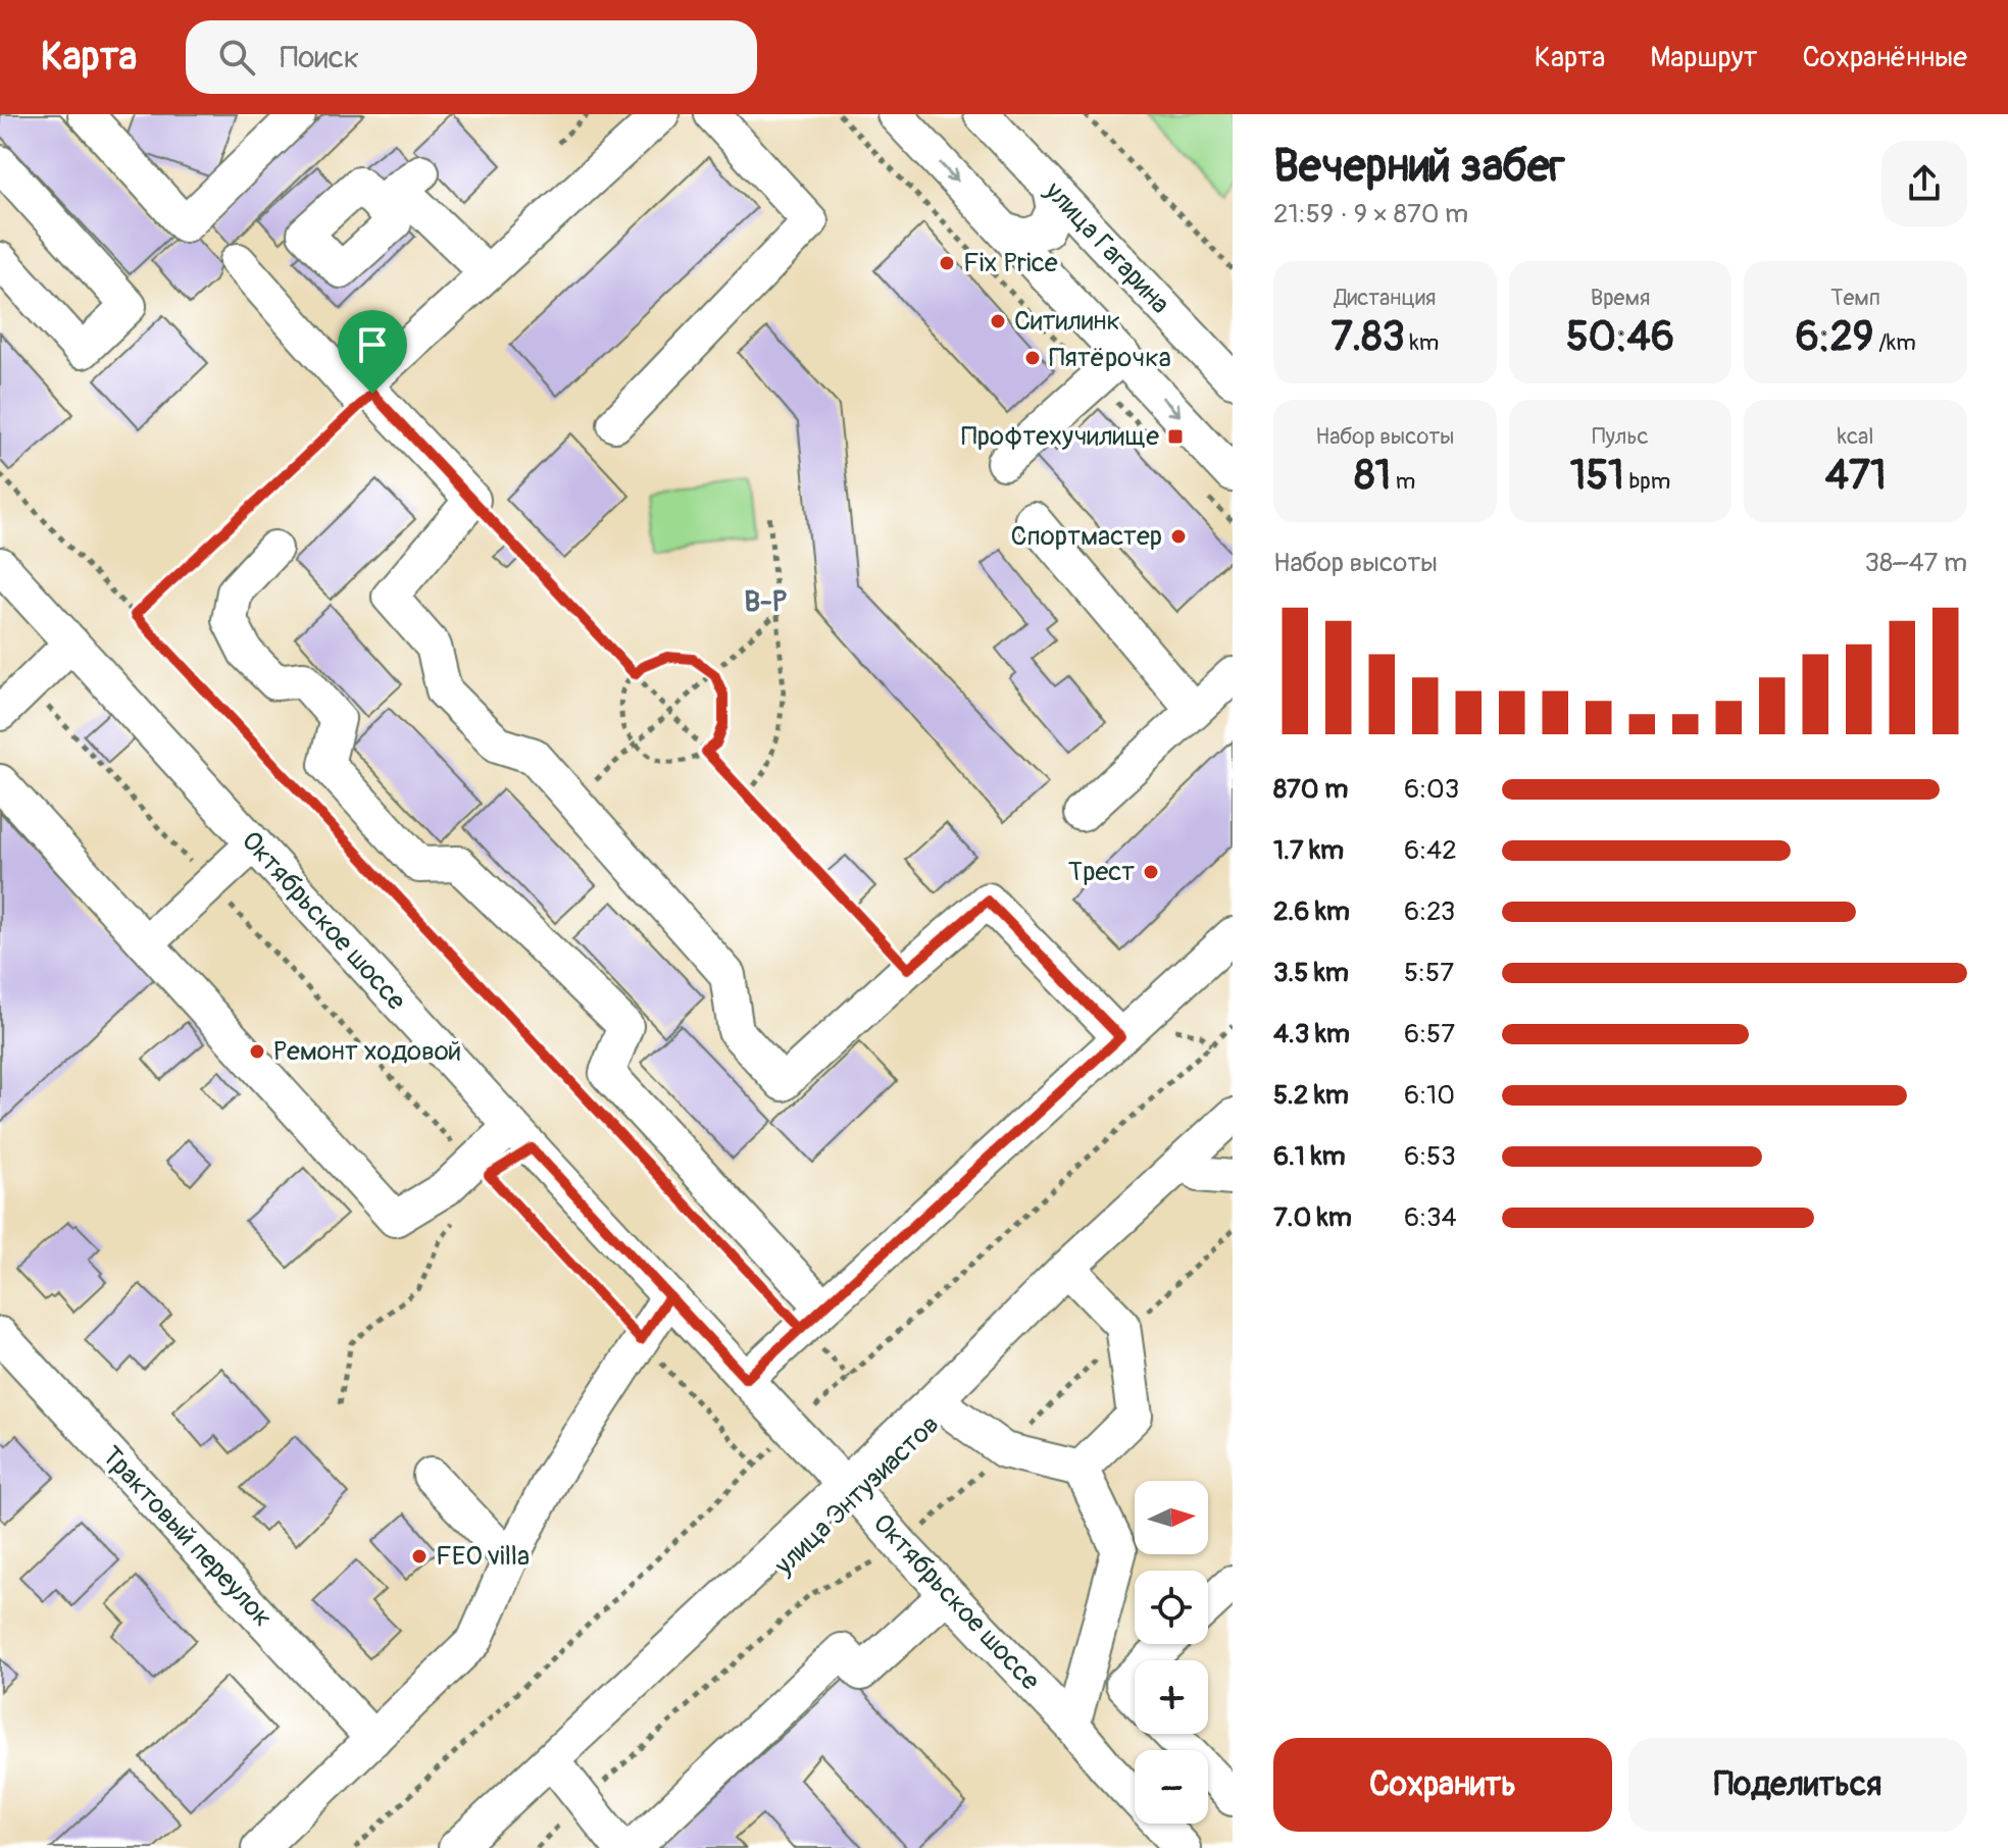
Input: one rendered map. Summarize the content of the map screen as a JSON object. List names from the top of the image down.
{
  "streets": {
    "street": [
      "улица Гагарина",
      "Октябрьское шоссе",
      "улица Энтузиастов",
      "Трактовый переулок"
    ]
  },
  "crossings": [
    ["Октябрьское шоссе", "улица Энтузиастов"]
  ],
  "districts": ["В-Р"],
  "places": {
    "other": [
      "Fix Price",
      "Ситилинк",
      "Пятёрочка",
      "Спортмастер",
      "Трест",
      "Ремонт ходовой",
      "FEO villa"
    ],
    "transit": ["Профтехучилище"]
  },
  "north": "right",
  "page": {
    "header": "Карта",
    "search": "Поиск",
    "nav": ["Карта", "Маршрут", "Сохранённые"],
    "heading": ["Вечерний забег", "21:59 · 9 × 870 m"],
    "stats": [
      ["Дистанция", "7.83 km"],
      ["Время", "50:46"],
      ["Темп", "6:29 /km"],
      ["Набор высоты", "81 m"],
      ["Пульс", "151 bpm"],
      ["kcal", "471"]
    ],
    "chart": ["Набор высоты", "38–47 m"],
    "list": [
      {
        "name": "870 m",
        "note": "6:03"
      },
      {
        "name": "1.7 km",
        "note": "6:42"
      },
      {
        "name": "2.6 km",
        "note": "6:23"
      },
      {
        "name": "3.5 km",
        "note": "5:57"
      },
      {
        "name": "4.3 km",
        "note": "6:57"
      },
      {
        "name": "5.2 km",
        "note": "6:10"
      },
      {
        "name": "6.1 km",
        "note": "6:53"
      },
      {
        "name": "7.0 km",
        "note": "6:34"
      }
    ],
    "map_buttons": ["+", "−"],
    "buttons": ["Сохранить", "Поделиться"]
  }
}
